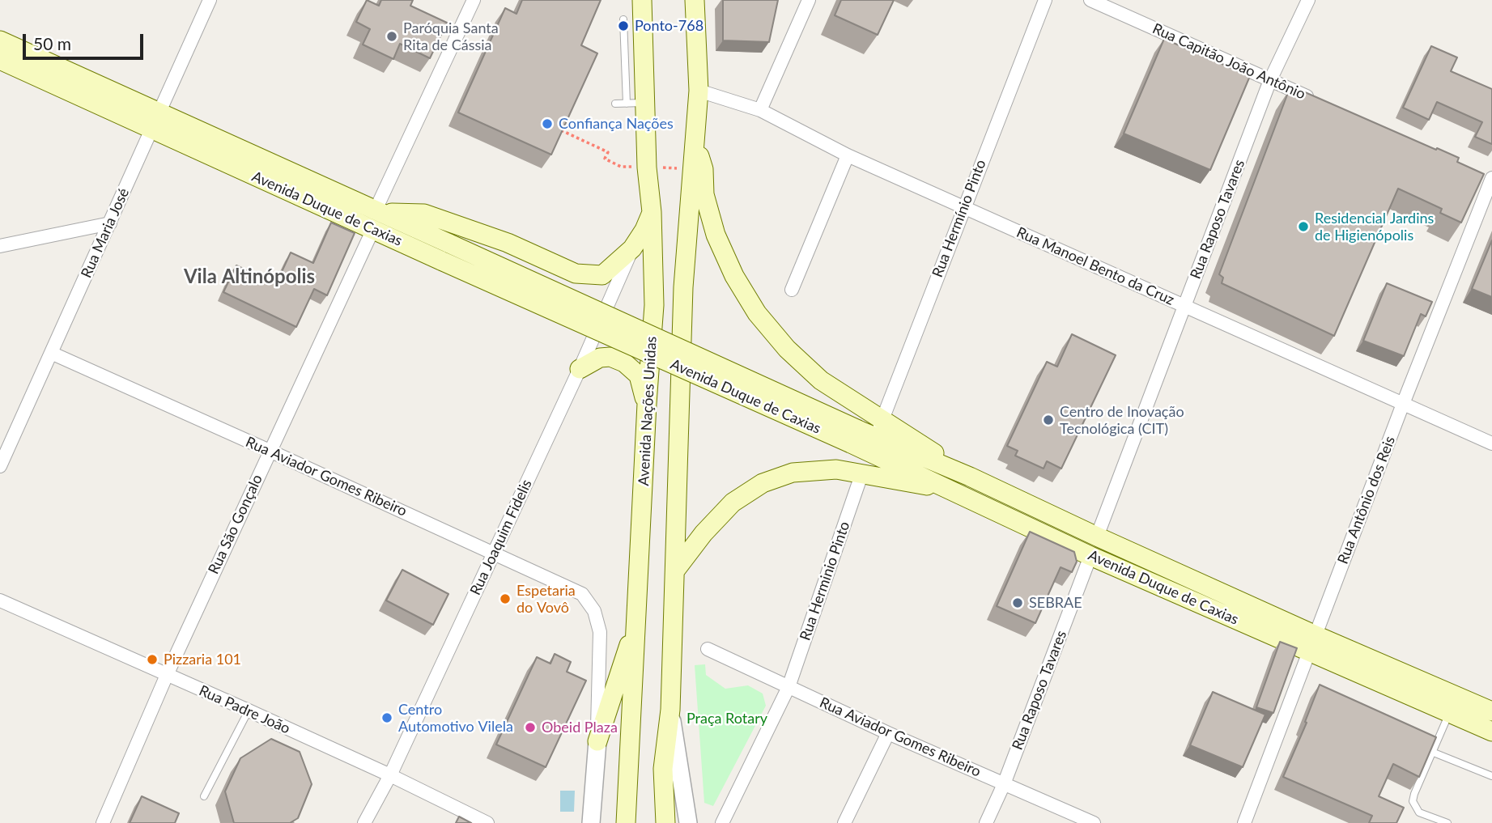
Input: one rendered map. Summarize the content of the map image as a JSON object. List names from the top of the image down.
{
  "streets": {
    "main road": ["Avenida Duque de Caxias", "Avenida Nações Unidas"],
    "street": [
      "Rua Capitão João Antônio",
      "Rua Hermínio Pinto",
      "Rua Raposo Tavares",
      "Rua Maria José",
      "Rua Manoel Bento da Cruz",
      "Rua Aviador Gomes Ribeiro",
      "Rua Antônio dos Reis",
      "Rua São Gonçalo",
      "Rua Joaquim Fidelis",
      "Rua Herminio Pinto",
      "Rua Padre João"
    ]
  },
  "crossings": [
    ["Rua Capitão João Antônio", "Rua Raposo Tavares"],
    ["Avenida Duque de Caxias", "Rua Hermínio Pinto"],
    ["Avenida Duque de Caxias", "Rua Raposo Tavares"],
    ["Avenida Duque de Caxias", "Rua Maria José"],
    ["Avenida Duque de Caxias", "Rua Antônio dos Reis"],
    ["Avenida Duque de Caxias", "Rua São Gonçalo"],
    ["Rua Hermínio Pinto", "Rua Manoel Bento da Cruz"],
    ["Rua Raposo Tavares", "Rua Manoel Bento da Cruz"],
    ["Rua Raposo Tavares", "Rua Aviador Gomes Ribeiro"],
    ["Rua Maria José", "Rua Aviador Gomes Ribeiro"],
    ["Rua Manoel Bento da Cruz", "Rua Antônio dos Reis"],
    ["Rua Aviador Gomes Ribeiro", "Rua São Gonçalo"],
    ["Rua Aviador Gomes Ribeiro", "Rua Joaquim Fidelis"],
    ["Rua Aviador Gomes Ribeiro", "Rua Herminio Pinto"],
    ["Rua São Gonçalo", "Rua Padre João"],
    ["Rua Joaquim Fidelis", "Rua Padre João"]
  ],
  "districts": ["Vila Altinópolis"],
  "parks": ["Praça Rotary"],
  "places": [
    "Ponto-768",
    "Paróquia Santa Rita de Cássia",
    "Confiança Nações",
    "Residencial Jardins de Higienópolis",
    "Centro de Inovação Tecnológica (CIT)",
    "Espetaria do Vovô",
    "SEBRAE",
    "Pizzaria 101",
    "Centro Automotivo Vilela",
    "Obeid Plaza"
  ],
  "scale_bar": "50 m"
}
